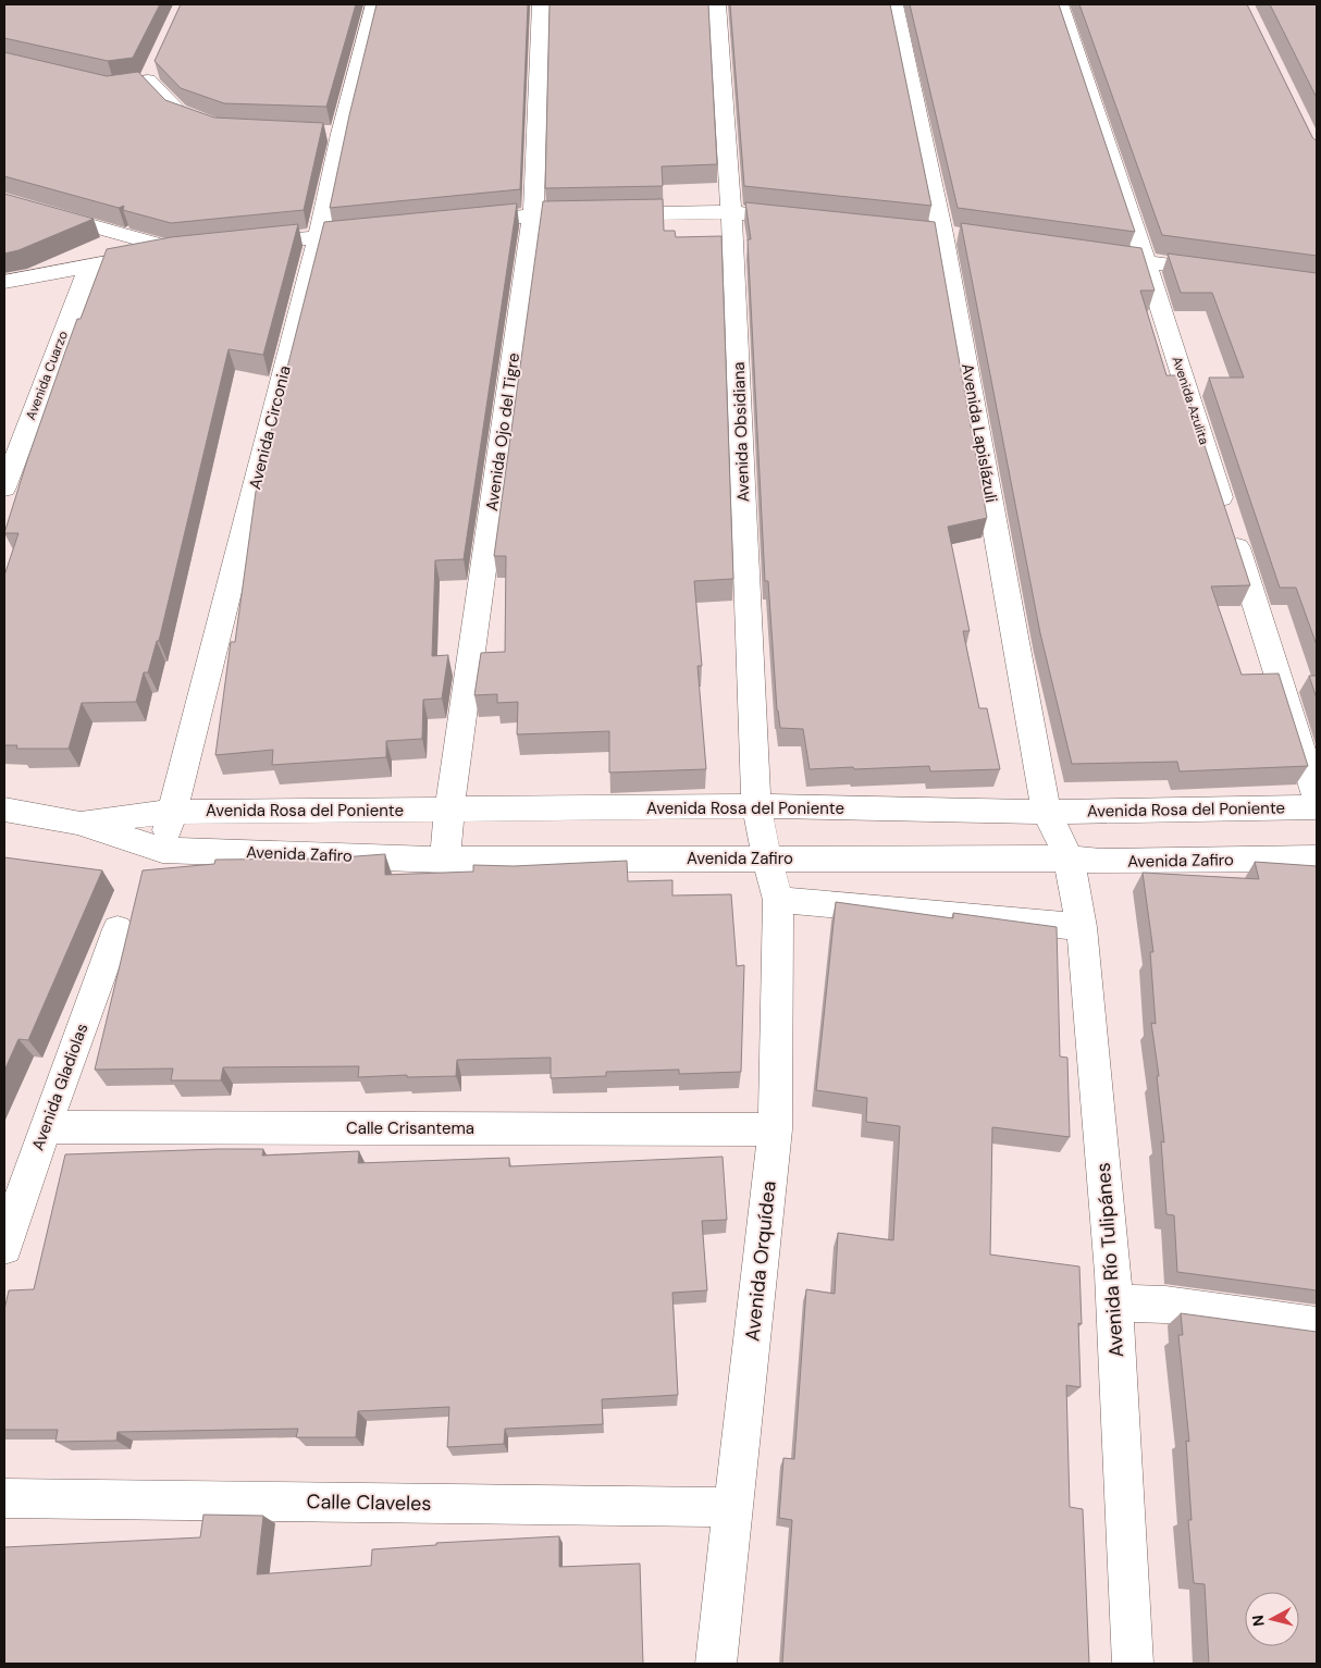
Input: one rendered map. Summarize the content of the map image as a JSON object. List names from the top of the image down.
{
  "streets": {
    "street": [
      "Avenida Cuarzo",
      "Avenida Azulita",
      "Avenida Circonia",
      "Avenida Ojo del Tigre",
      "Avenida Obsidiana",
      "Avenida Lapislázuli",
      "Avenida Rosa del Poniente",
      "Avenida Zafiro",
      "Avenida Gladiolas",
      "Calle Crisantema",
      "Avenida Río Tulipánes",
      "Avenida Orquídea",
      "Calle Claveles"
    ]
  },
  "crossings": [
    ["Avenida Circonia", "Avenida Rosa del Poniente"],
    ["Avenida Circonia", "Avenida Zafiro"],
    ["Avenida Ojo del Tigre", "Avenida Rosa del Poniente"],
    ["Avenida Ojo del Tigre", "Avenida Zafiro"],
    ["Avenida Obsidiana", "Avenida Rosa del Poniente"],
    ["Avenida Obsidiana", "Avenida Zafiro"],
    ["Avenida Obsidiana", "Avenida Orquídea"],
    ["Avenida Lapislázuli", "Avenida Rosa del Poniente"],
    ["Avenida Lapislázuli", "Avenida Zafiro"],
    ["Avenida Lapislázuli", "Avenida Río Tulipánes"],
    ["Avenida Rosa del Poniente", "Avenida Zafiro"],
    ["Avenida Zafiro", "Avenida Río Tulipánes"],
    ["Avenida Zafiro", "Avenida Orquídea"],
    ["Avenida Gladiolas", "Calle Crisantema"],
    ["Calle Crisantema", "Avenida Orquídea"],
    ["Avenida Orquídea", "Calle Claveles"]
  ],
  "north": "left"
}
